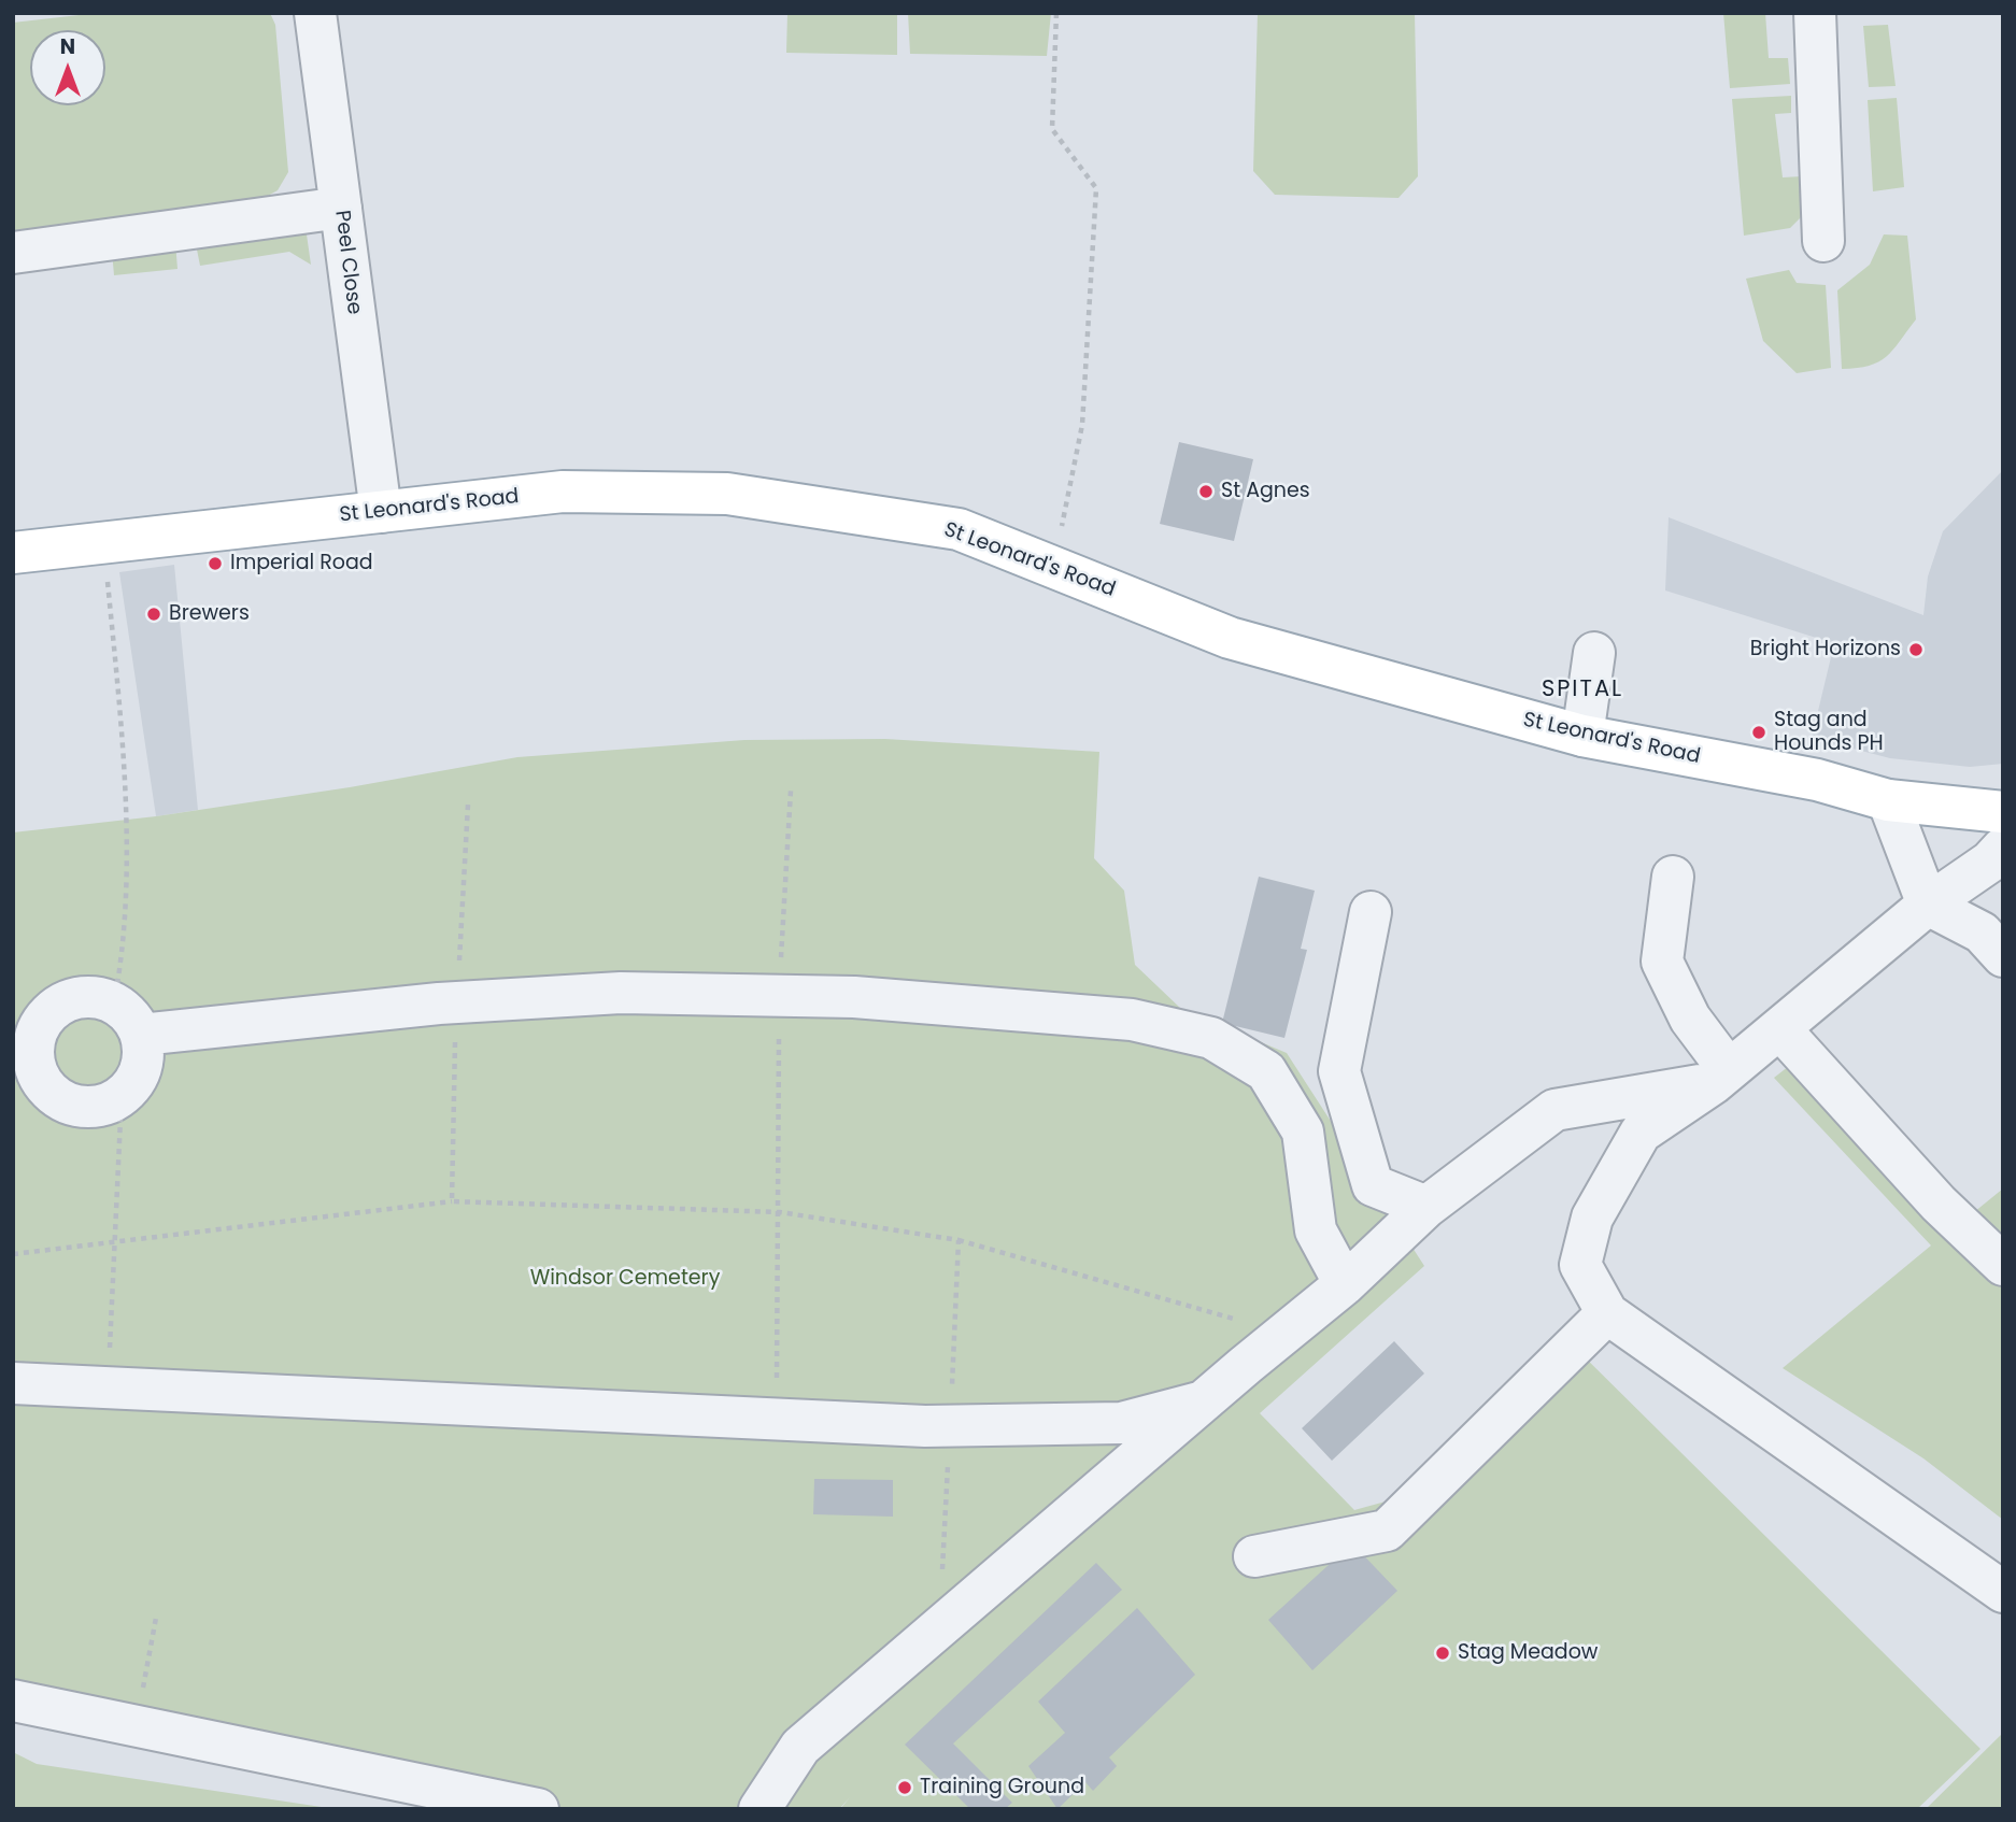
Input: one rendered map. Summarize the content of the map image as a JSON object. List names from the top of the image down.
{
  "streets": {
    "main road": ["St Leonard's Road"],
    "street": ["Peel Close"]
  },
  "crossings": [
    ["Peel Close", "St Leonard's Road"]
  ],
  "districts": ["SPITAL"],
  "parks": ["Windsor Cemetery"],
  "places": [
    "St Agnes",
    "Imperial Road",
    "Brewers",
    "Bright Horizons",
    "Stag and Hounds PH",
    "Stag Meadow",
    "Training Ground"
  ],
  "north": "top"
}
